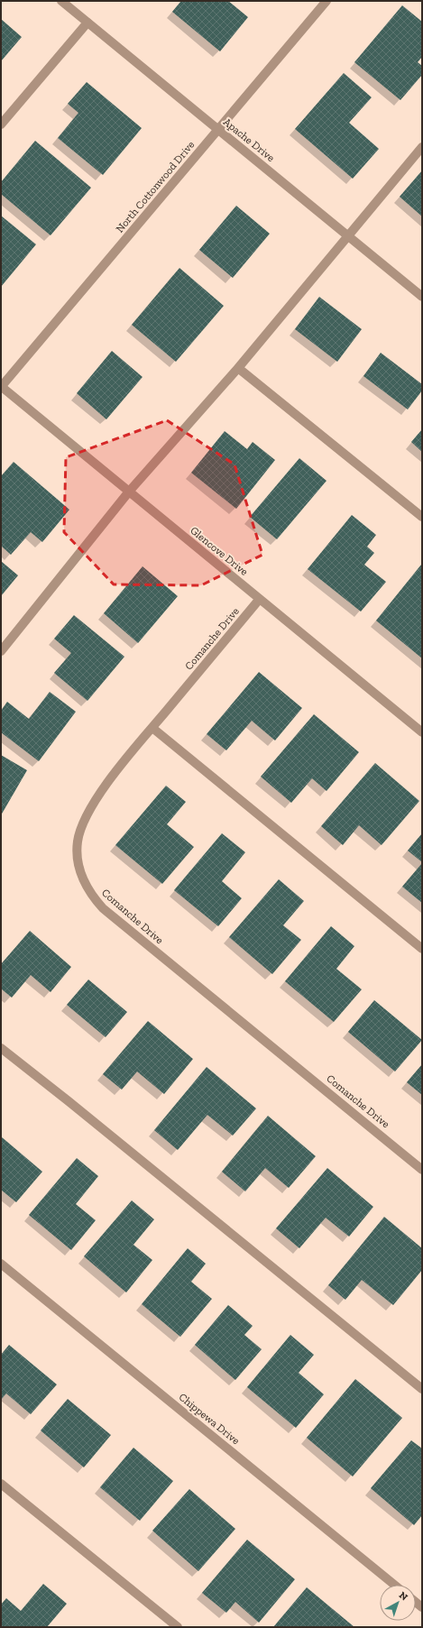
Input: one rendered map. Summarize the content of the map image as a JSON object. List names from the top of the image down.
{
  "streets": {
    "street": [
      "Apache Drive",
      "North Cottonwood Drive",
      "Glencove Drive",
      "Comanche Drive",
      "Chippewa Drive"
    ]
  },
  "crossings": [
    ["Apache Drive", "North Cottonwood Drive"],
    ["North Cottonwood Drive", "Glencove Drive"],
    ["Glencove Drive", "Comanche Drive"]
  ],
  "north": "top right"
}
